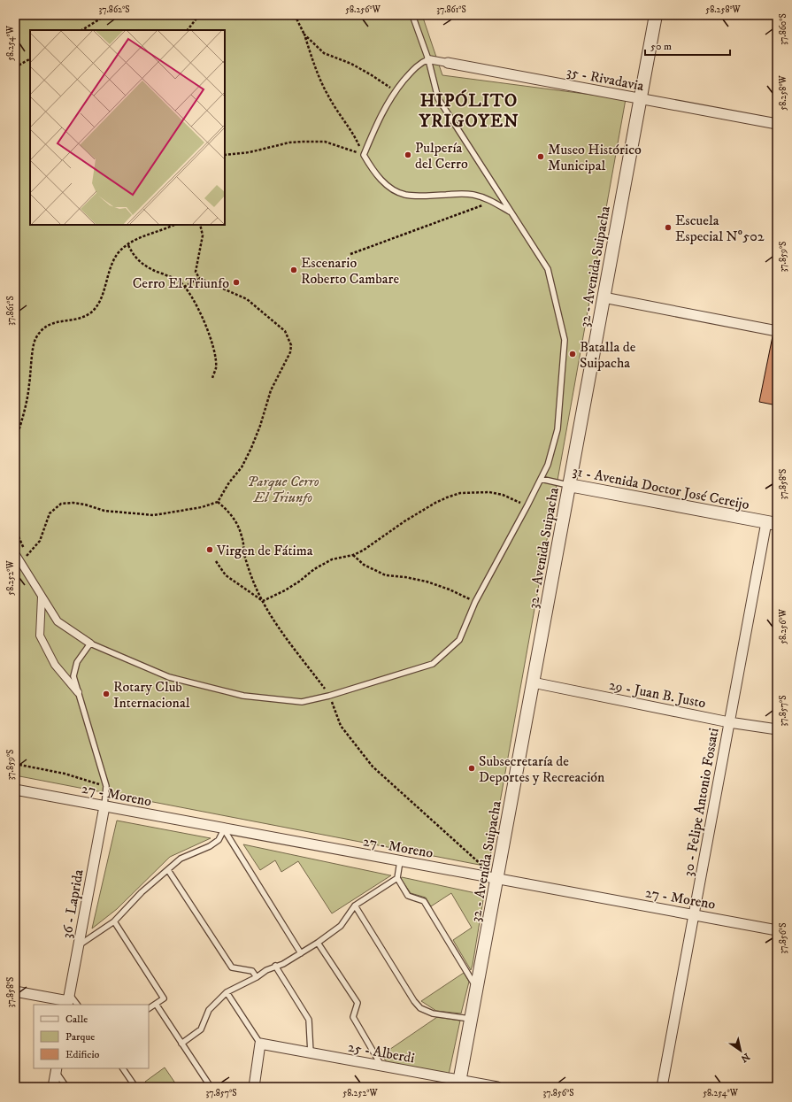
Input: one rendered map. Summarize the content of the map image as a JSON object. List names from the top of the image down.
{
  "streets": {
    "street": [
      "35 - Rivadavia",
      "32 - Avenida Suipacha",
      "31 - Avenida Doctor José Cereijo",
      "29 - Juan B. Justo",
      "27 - Moreno",
      "30 - Felipe Antonio Fossati",
      "36 - Laprida",
      "25 - Alberdi"
    ]
  },
  "crossings": [
    ["35 - Rivadavia", "32 - Avenida Suipacha"],
    ["32 - Avenida Suipacha", "31 - Avenida Doctor José Cereijo"],
    ["32 - Avenida Suipacha", "29 - Juan B. Justo"],
    ["32 - Avenida Suipacha", "27 - Moreno"],
    ["32 - Avenida Suipacha", "25 - Alberdi"],
    ["31 - Avenida Doctor José Cereijo", "30 - Felipe Antonio Fossati"],
    ["29 - Juan B. Justo", "30 - Felipe Antonio Fossati"],
    ["27 - Moreno", "30 - Felipe Antonio Fossati"],
    ["27 - Moreno", "36 - Laprida"]
  ],
  "districts": ["HIPÓLITO YRIGOYEN"],
  "parks": ["Parque Cerro El Triunfo"],
  "places": [
    "Pulpería del Cerro",
    "Museo Histórico Municipal",
    "Escuela Especial Nº502",
    "Escenario Roberto Cambare",
    "Cerro El Triunfo",
    "Batalla de Suipacha",
    "Virgen de Fátima",
    "Rotary Club Internacional",
    "Subsecretaría de Deportes y Recreación"
  ],
  "legend": ["Calle", "Parque", "Edificio"],
  "scale_bar": "50 m",
  "north": "bottom right",
  "coordinates": [
    "37.862°S",
    "58.256°W",
    "37.861°S",
    "58.258°W",
    "37.860°S",
    "58.254°W",
    "37.859°S",
    "37.858°S",
    "58.252°W",
    "37.857°S",
    "37.856°S"
  ]
}
